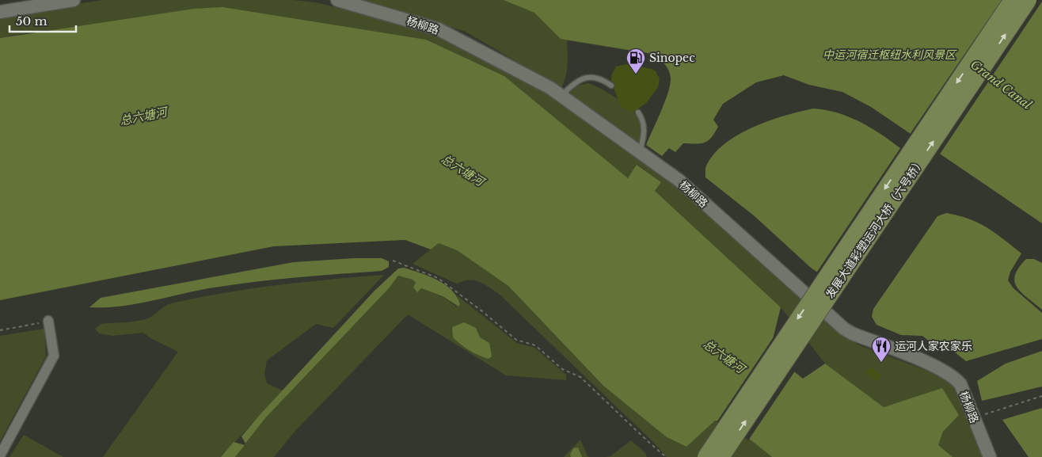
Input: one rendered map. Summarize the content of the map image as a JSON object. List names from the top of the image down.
{
  "streets": {
    "main road": ["发展大道彩塑运河大桥（六号桥）"],
    "street": ["杨柳路"]
  },
  "water": ["Grand Canal", "总六塘河"],
  "parks": ["中运河宿迁枢纽水利风景区"],
  "places": {
    "fuel station": ["Sinopec"],
    "restaurant": ["运河人家农家乐"]
  },
  "scale_bar": "50 m"
}
